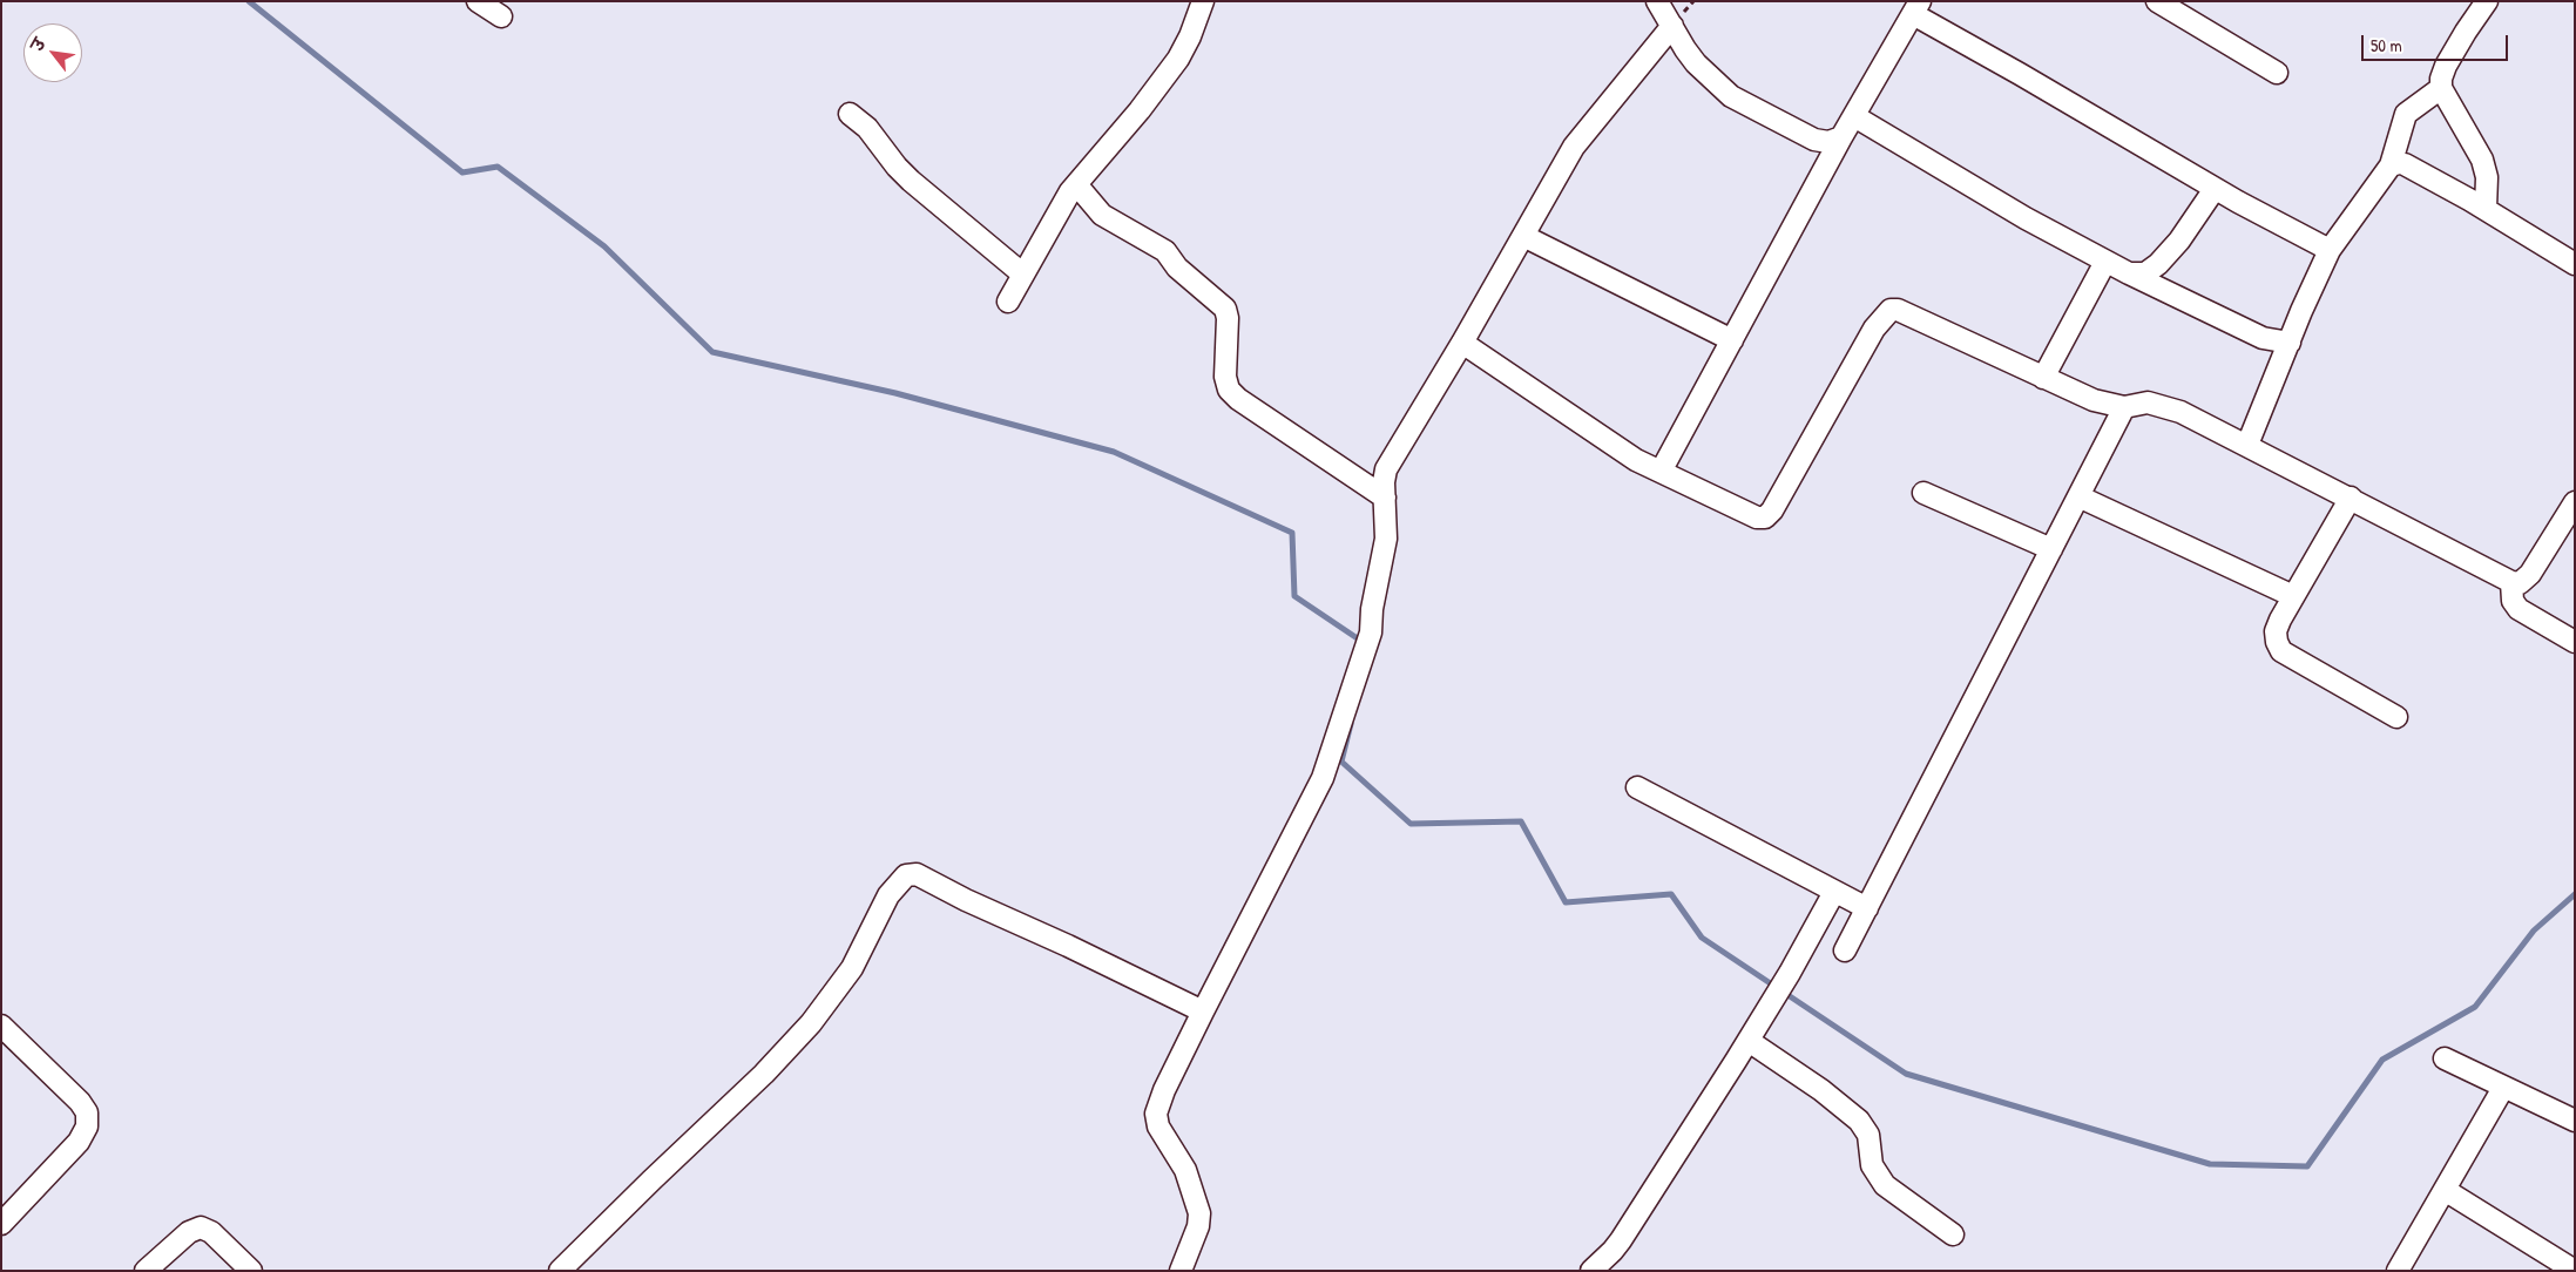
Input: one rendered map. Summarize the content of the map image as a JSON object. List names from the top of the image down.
{
  "scale_bar": "50 m",
  "north": "top left"
}
